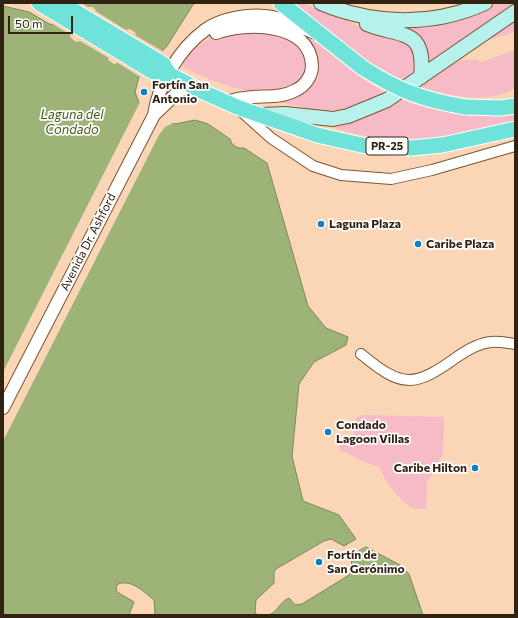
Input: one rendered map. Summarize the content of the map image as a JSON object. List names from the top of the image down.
{
  "streets": {
    "main road": ["PR-25"],
    "street": ["Avenida Dr. Ashford"]
  },
  "water": ["Laguna del Condado"],
  "places": [
    "Fortín San Antonio",
    "Laguna Plaza",
    "Caribe Plaza",
    "Condado Lagoon Villas",
    "Caribe Hilton",
    "Fortín de San Gerónimo"
  ],
  "scale_bar": "50 m"
}
